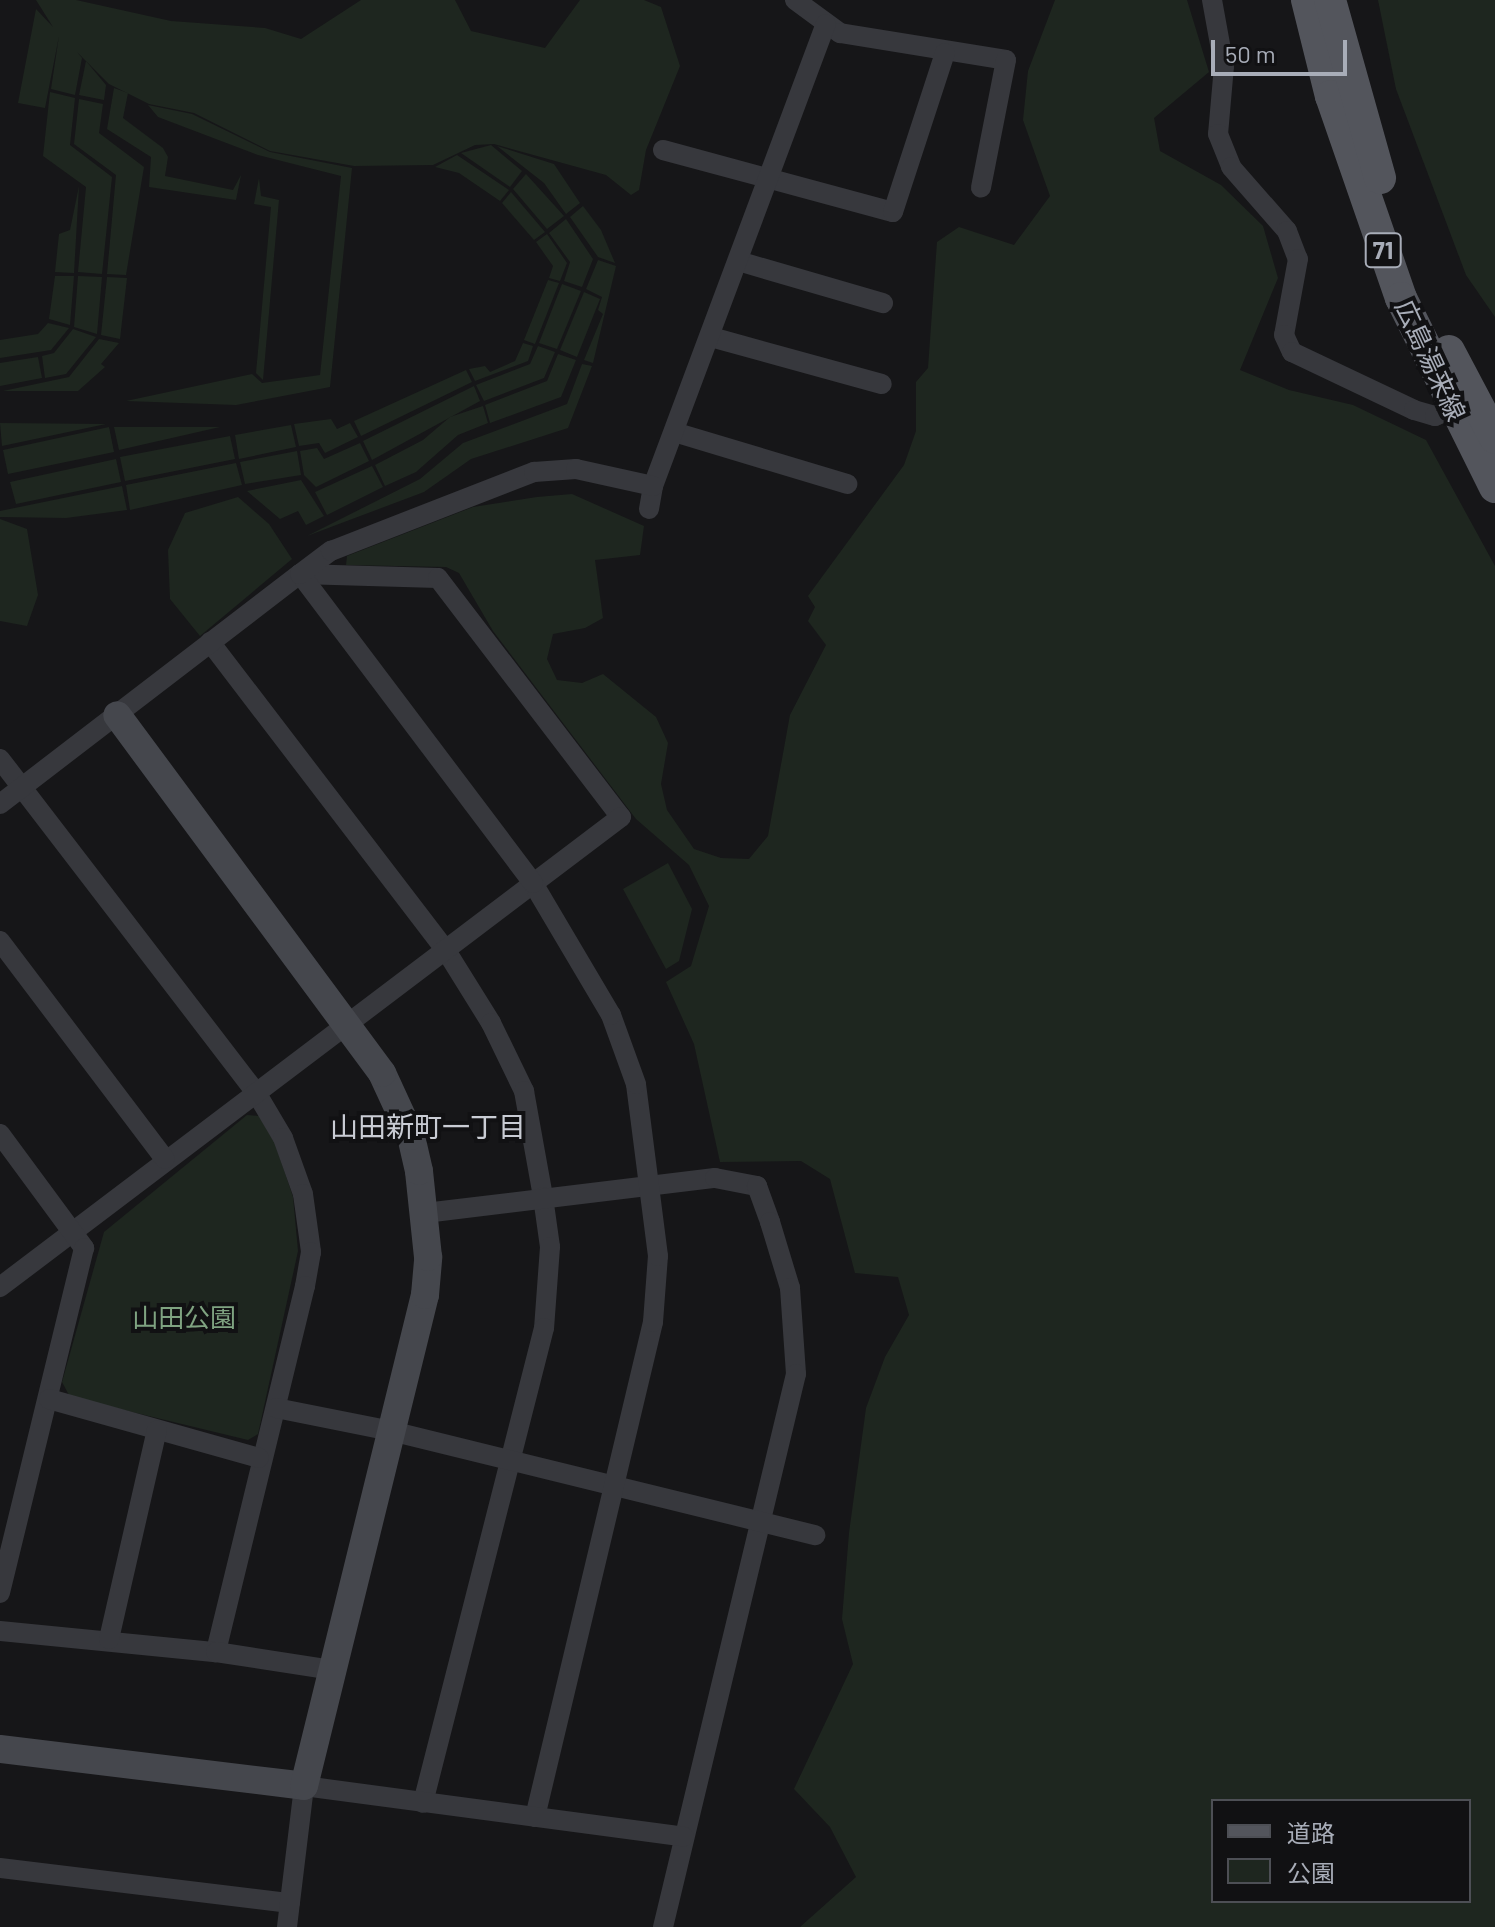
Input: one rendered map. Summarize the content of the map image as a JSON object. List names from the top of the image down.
{
  "streets": {
    "main road": ["71", "広島湯来線"]
  },
  "districts": ["山田新町一丁目"],
  "parks": ["山田公園"],
  "legend": ["道路", "公園"],
  "scale_bar": "50 m"
}
